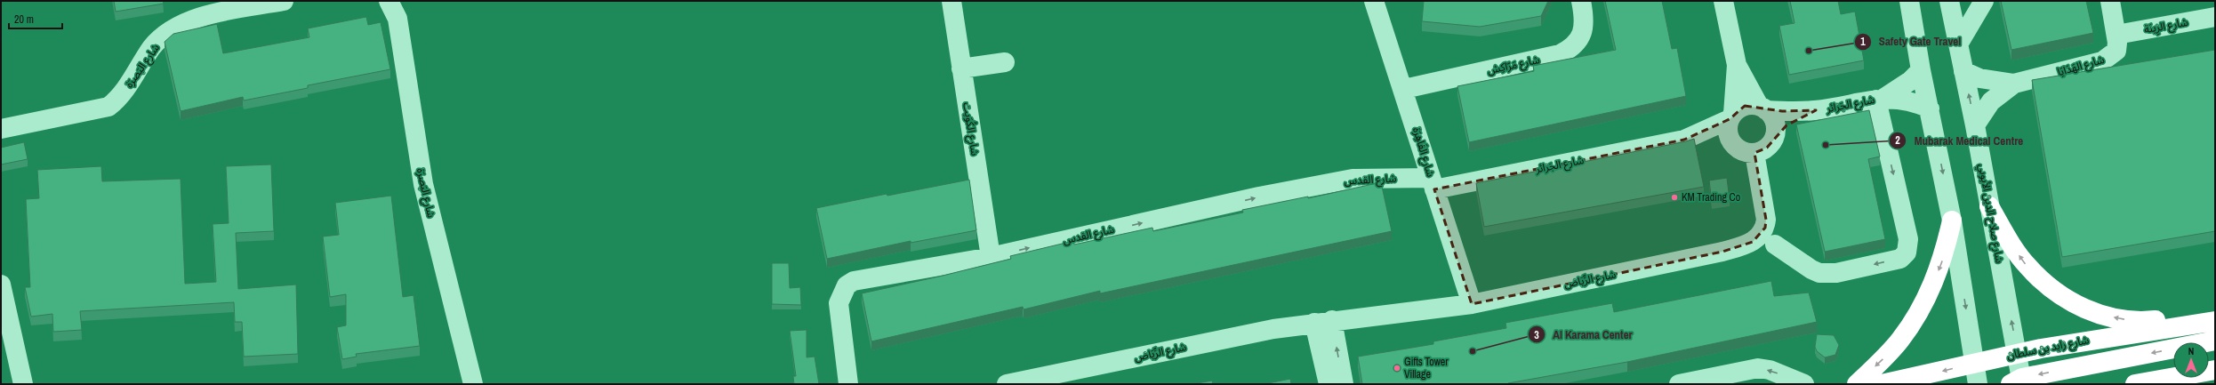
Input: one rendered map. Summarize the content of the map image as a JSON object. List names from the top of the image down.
{
  "streets": {
    "highway": ["شارع زايد بن سلطان"],
    "street": [
      "شارع الزِينَة",
      "شارع مَرّاكِش",
      "شارع البَصرَة",
      "شارع الهَدَايَا",
      "شارع الجَزائر",
      "شارع الكُوَيت",
      "شارع القَاهِرَة",
      "شارع القدس",
      "شارع صلاح الدين الأيوبي",
      "شارع الرِّيَاض"
    ]
  },
  "crossings": [
    ["شارع الزِينَة", "شارع الهَدَايَا"],
    ["شارع مَرّاكِش", "شارع القَاهِرَة"],
    ["شارع الهَدَايَا", "شارع صلاح الدين الأيوبي"],
    ["شارع الجَزائر", "شارع القَاهِرَة"],
    ["شارع الجَزائر", "شارع القدس"],
    ["شارع الجَزائر", "شارع الرِّيَاض"],
    ["شارع الكُوَيت", "شارع القدس"],
    ["شارع القَاهِرَة", "شارع القدس"],
    ["شارع القَاهِرَة", "شارع الرِّيَاض"],
    ["شارع صلاح الدين الأيوبي", "شارع زايد بن سلطان"]
  ],
  "one_way": ["شارع القدس"],
  "places": [
    "Safety Gate Travel",
    "Mubarak Medical Centre",
    "KM Trading Co",
    "Al Karama Center",
    "Gifts Tower Village"
  ],
  "scale_bar": "20 m",
  "north": "top"
}
